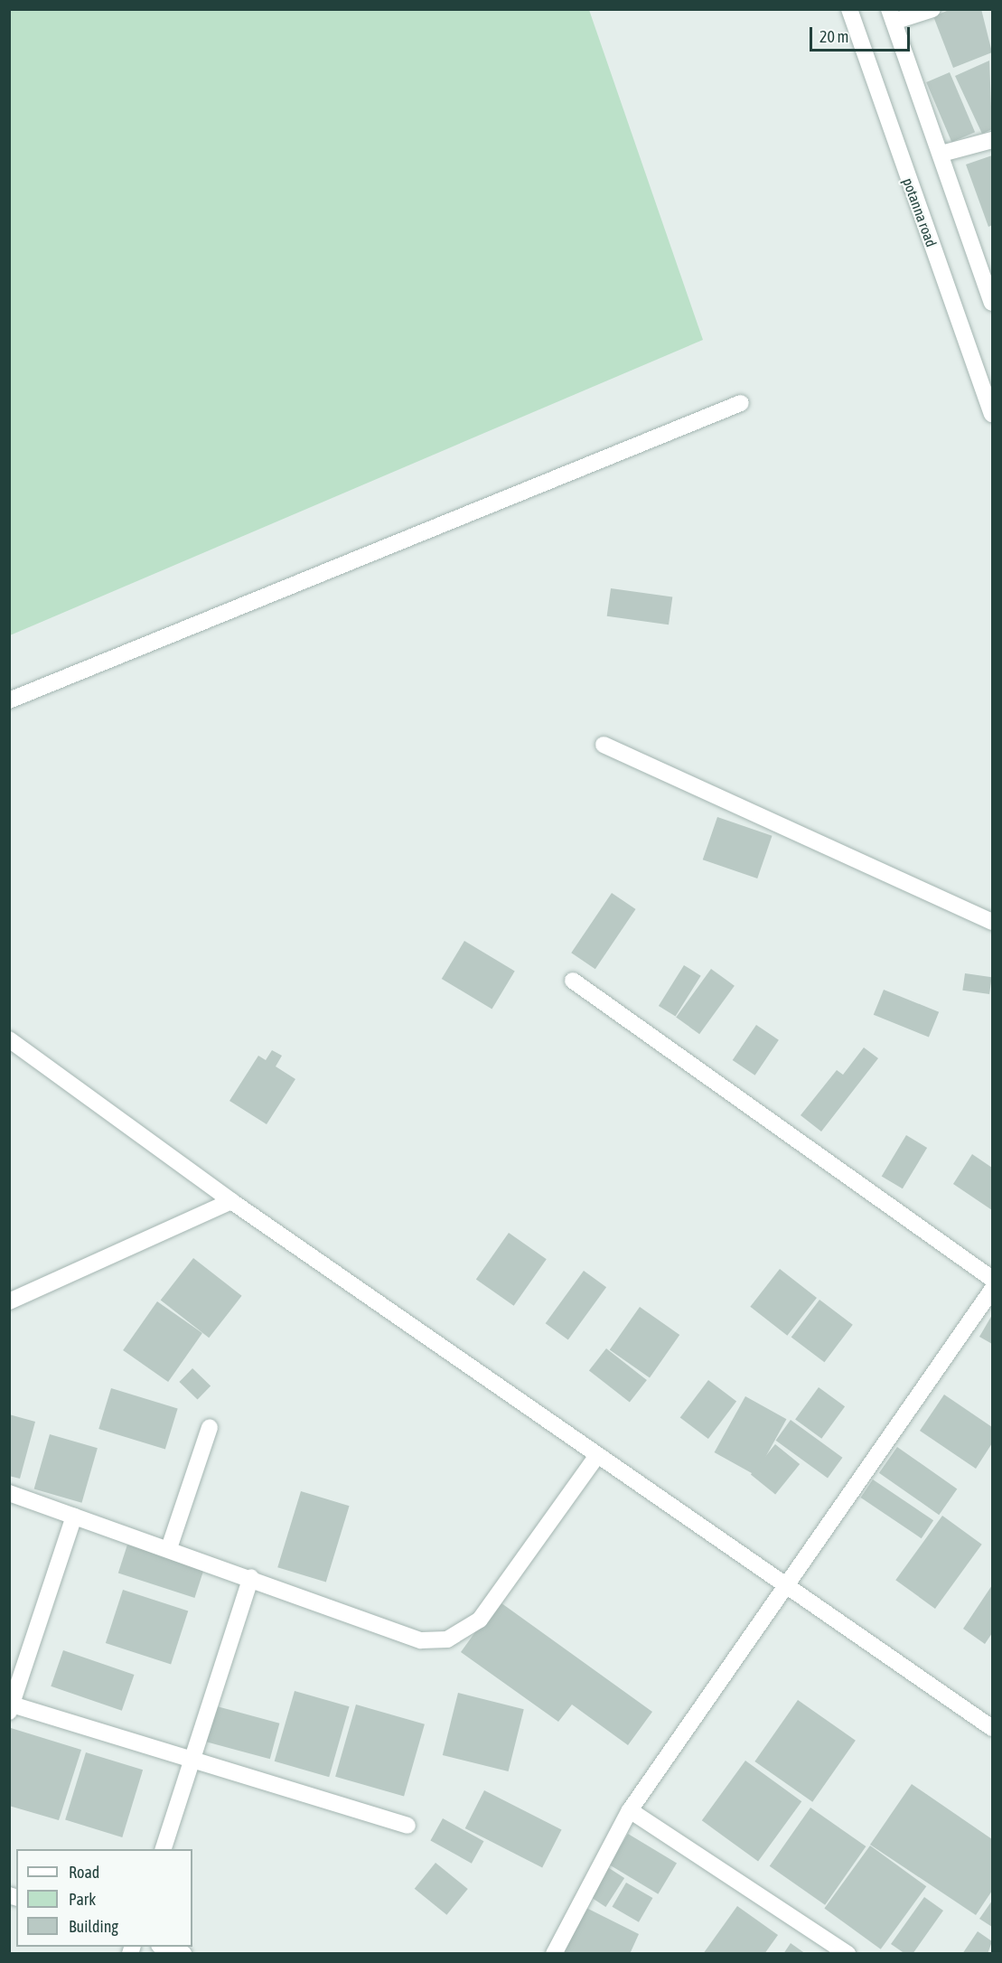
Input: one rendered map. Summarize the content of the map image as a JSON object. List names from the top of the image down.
{
  "streets": {
    "street": ["potanna road"]
  },
  "legend": ["Road", "Park", "Building"],
  "scale_bar": "20 m"
}
